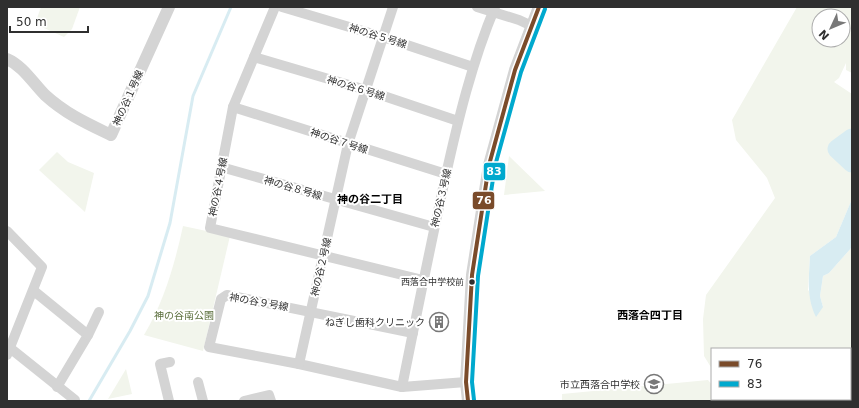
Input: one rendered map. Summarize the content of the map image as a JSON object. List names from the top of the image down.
{
  "streets": {
    "street": [
      "神の谷５号線",
      "神の谷６号線",
      "神の谷１号線",
      "神の谷７号線",
      "神の谷４号線",
      "神の谷８号線",
      "神の谷３号線",
      "神の谷２号線",
      "神の谷９号線"
    ]
  },
  "crossings": [
    ["神の谷５号線", "神の谷３号線"],
    ["神の谷５号線", "神の谷２号線"],
    ["神の谷６号線", "神の谷４号線"],
    ["神の谷６号線", "神の谷３号線"],
    ["神の谷６号線", "神の谷２号線"],
    ["神の谷７号線", "神の谷４号線"],
    ["神の谷７号線", "神の谷３号線"],
    ["神の谷７号線", "神の谷２号線"],
    ["神の谷４号線", "神の谷８号線"],
    ["神の谷４号線", "神の谷３号線"],
    ["神の谷４号線", "神の谷２号線"],
    ["神の谷８号線", "神の谷３号線"],
    ["神の谷８号線", "神の谷２号線"],
    ["神の谷３号線", "神の谷９号線"],
    ["神の谷２号線", "神の谷９号線"]
  ],
  "districts": ["神の谷二丁目", "西落合四丁目"],
  "parks": ["神の谷南公園"],
  "places": {
    "other": ["西落合中学校前"],
    "building": ["ねぎし歯科クリニック"],
    "school or university": ["市立西落合中学校"]
  },
  "lines": ["transit line 76", "transit line 83"],
  "legend": ["76", "83"],
  "scale_bar": "50 m",
  "north": "bottom left"
}
